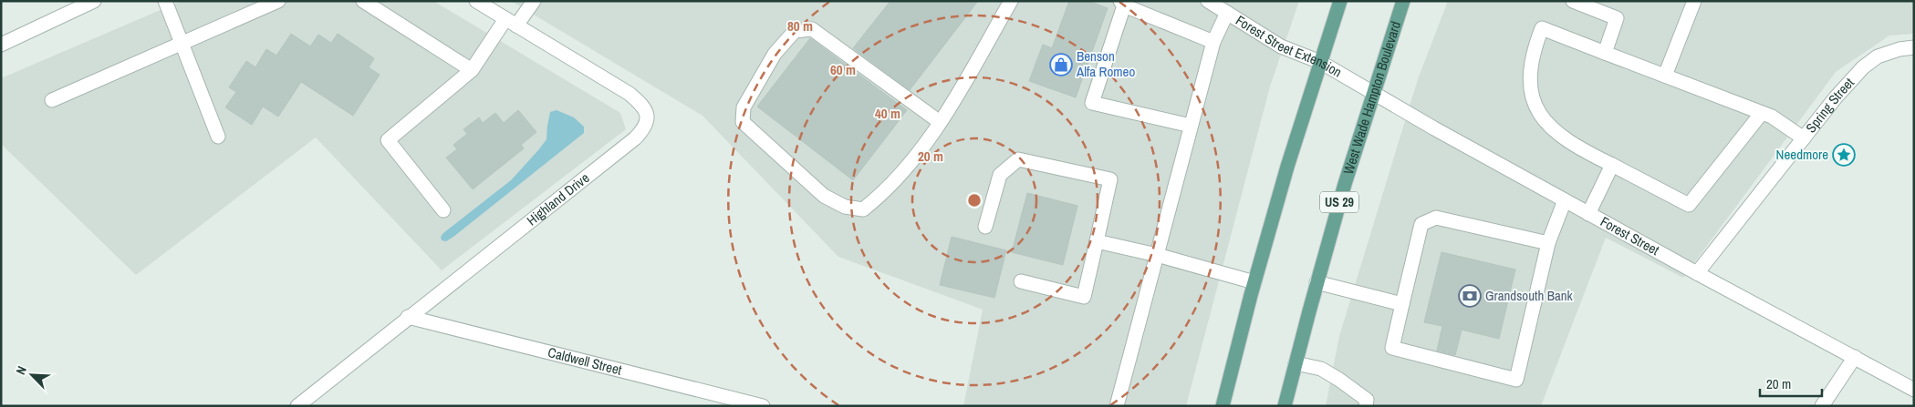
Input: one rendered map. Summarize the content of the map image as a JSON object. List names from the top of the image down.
{
  "streets": {
    "main road": ["West Wade Hampton Boulevard", "US 29"],
    "street": [
      "Forest Street Extension",
      "Spring Street",
      "Highland Drive",
      "Forest Street",
      "Caldwell Street"
    ]
  },
  "crossings": [
    ["Forest Street Extension", "Forest Street"],
    ["West Wade Hampton Boulevard", "Forest Street"],
    ["Spring Street", "Forest Street"],
    ["Highland Drive", "Caldwell Street"]
  ],
  "places": {
    "shop": ["Benson Alfa Romeo"],
    "place": ["Needmore"],
    "bank": ["Grandsouth Bank"]
  },
  "scale_bar": "20 m",
  "north": "top left",
  "rings": [
    "80 m",
    "60 m",
    "40 m",
    "20 m"
  ]
}
